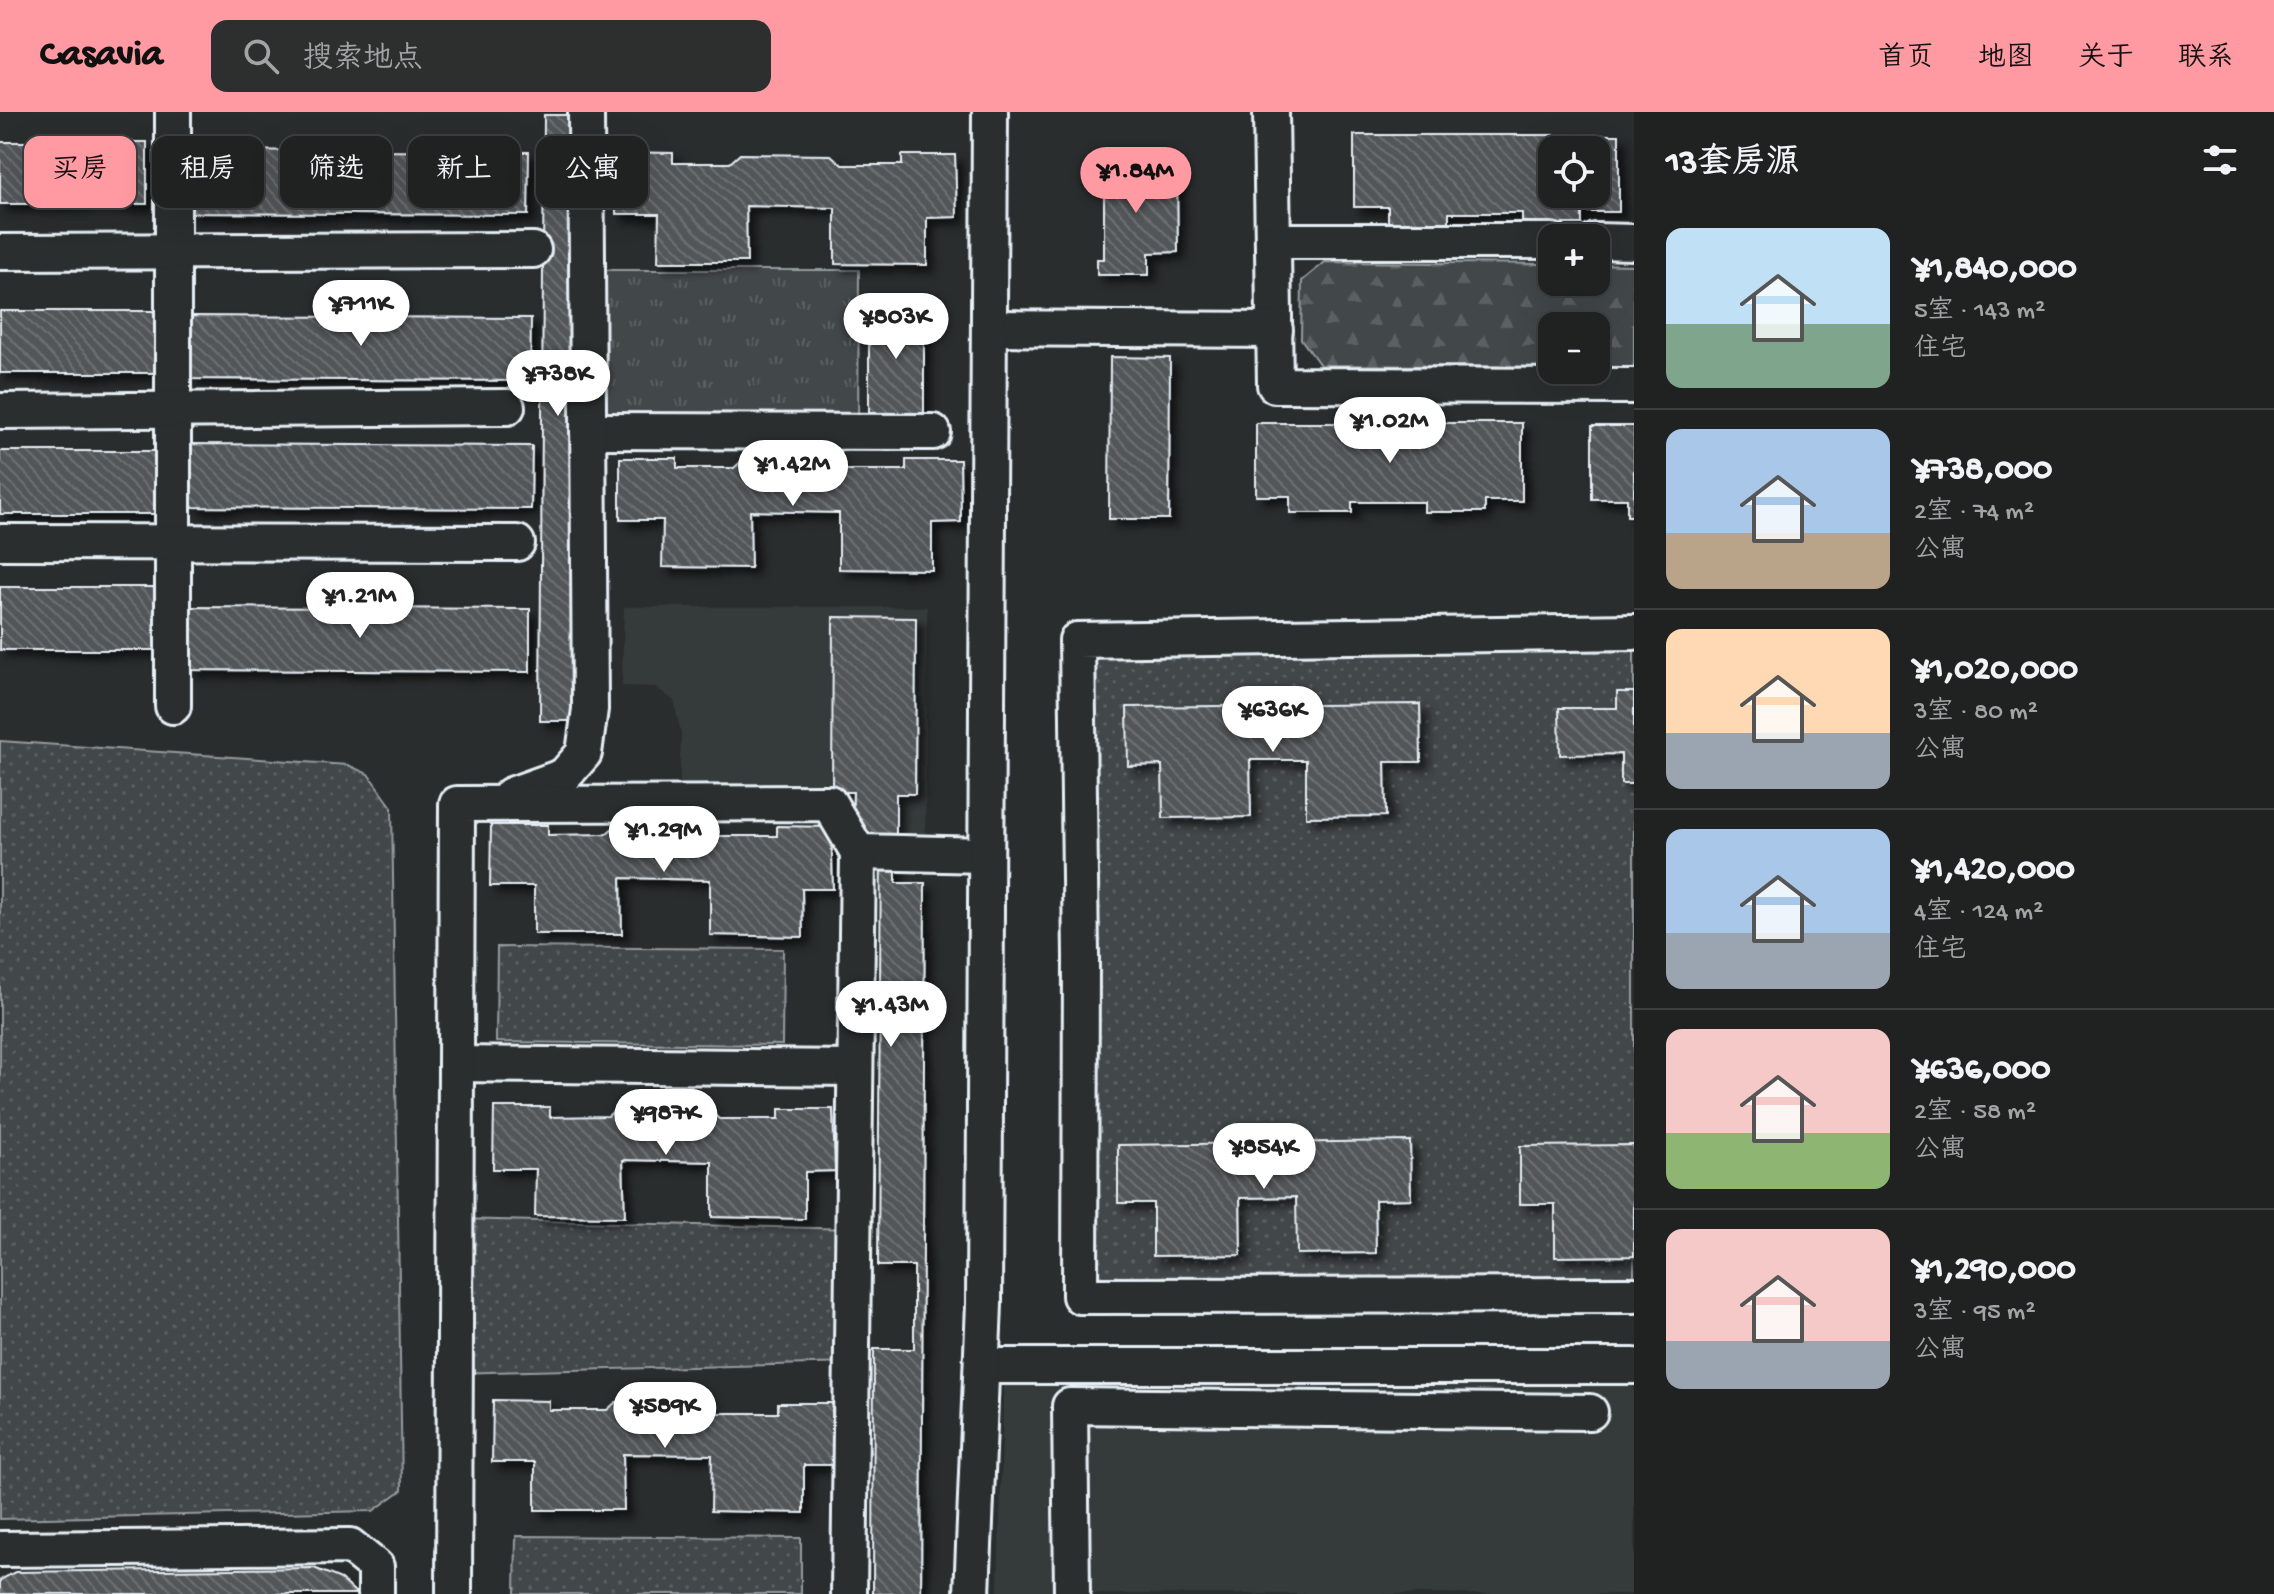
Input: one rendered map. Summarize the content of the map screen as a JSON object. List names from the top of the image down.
{
  "page": {
    "header": "Casavia",
    "search": "搜索地点",
    "nav": [
      "首页",
      "地图",
      "关于",
      "联系"
    ],
    "heading": "13套房源",
    "map_buttons": ["+", "−"],
    "chip": [
      "买房",
      "租房",
      "筛选",
      "新上",
      "公寓"
    ],
    "price": [
      "¥1.84M",
      "¥711K",
      "¥803K",
      "¥738K",
      "¥1.02M",
      "¥1.42M",
      "¥1.21M",
      "¥636K",
      "¥1.29M",
      "¥1.43M",
      "¥987K",
      "¥854K",
      "¥589K"
    ],
    "list": [
      {
        "name": "¥1,840,000",
        "note": "5室 · 143 m² · 住宅"
      },
      {
        "name": "¥738,000",
        "note": "2室 · 74 m² · 公寓"
      },
      {
        "name": "¥1,020,000",
        "note": "3室 · 80 m² · 公寓"
      },
      {
        "name": "¥1,420,000",
        "note": "4室 · 124 m² · 住宅"
      },
      {
        "name": "¥636,000",
        "note": "2室 · 58 m² · 公寓"
      },
      {
        "name": "¥1,290,000",
        "note": "3室 · 95 m² · 公寓"
      }
    ]
  }
}
